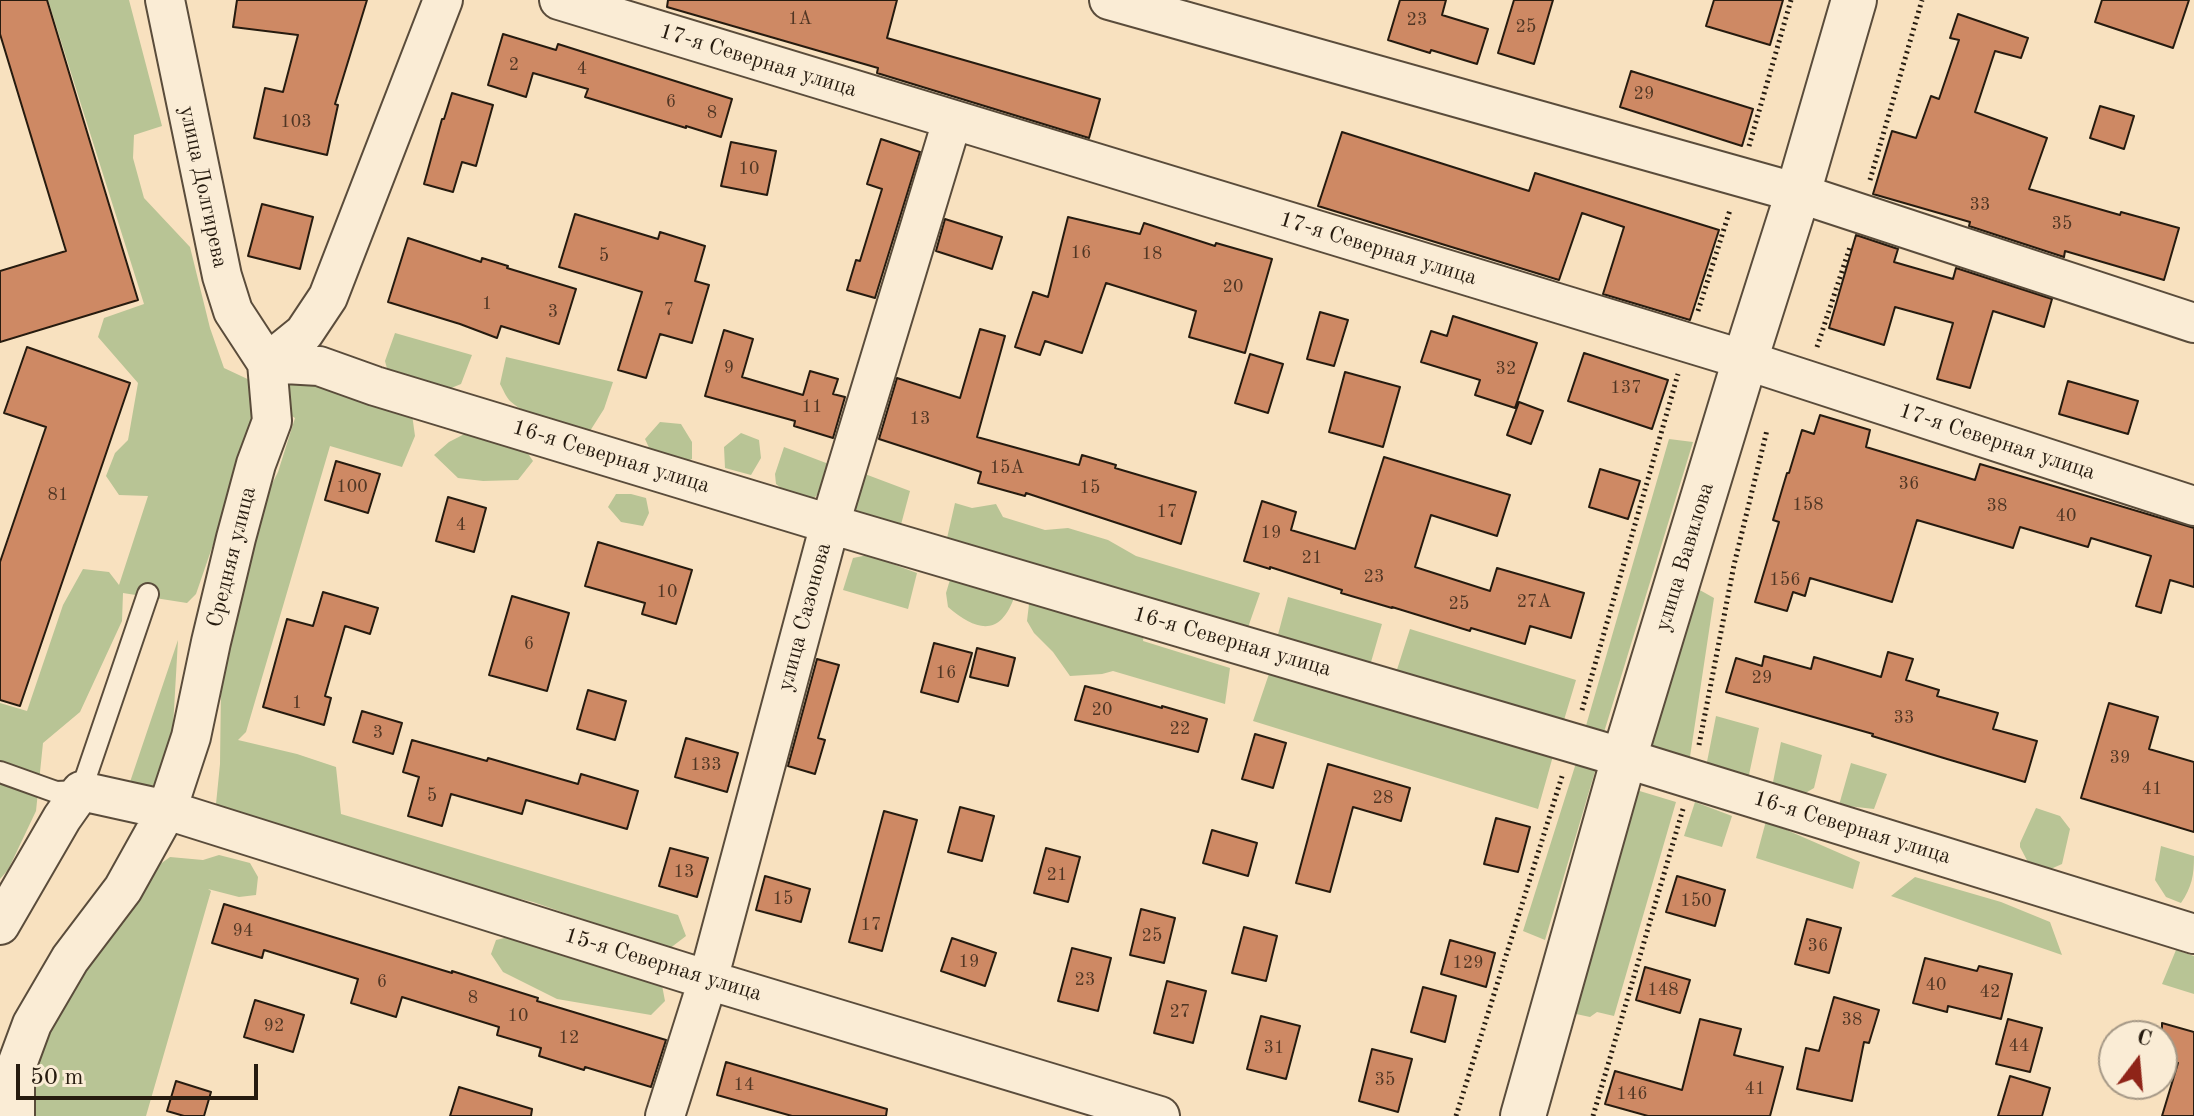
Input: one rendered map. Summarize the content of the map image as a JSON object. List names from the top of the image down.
{
  "streets": {
    "street": [
      "17-я Северная улица",
      "улица Долгирева",
      "16-я Северная улица",
      "Средняя улица",
      "улица Вавилова",
      "улица Сазонова",
      "15-я Северная улица"
    ]
  },
  "crossings": [
    ["17-я Северная улица", "улица Вавилова"],
    ["17-я Северная улица", "улица Сазонова"],
    ["улица Долгирева", "16-я Северная улица"],
    ["улица Долгирева", "Средняя улица"],
    ["16-я Северная улица", "Средняя улица"],
    ["16-я Северная улица", "улица Вавилова"],
    ["16-я Северная улица", "улица Сазонова"],
    ["Средняя улица", "15-я Северная улица"],
    ["улица Сазонова", "15-я Северная улица"]
  ],
  "house_numbers": [
    "1А",
    "23",
    "25",
    "2",
    "4",
    "29",
    "6",
    "8",
    "103",
    "10",
    "33",
    "35",
    "16",
    "18",
    "5",
    "20",
    "1",
    "7",
    "3",
    "9",
    "32",
    "137",
    "11",
    "13",
    "15А",
    "36",
    "100",
    "15",
    "81",
    "158",
    "38",
    "17",
    "40",
    "4",
    "19",
    "21",
    "23",
    "156",
    "10",
    "27А",
    "25",
    "6",
    "16",
    "29",
    "1",
    "20",
    "33",
    "22",
    "3",
    "39",
    "133",
    "41",
    "5",
    "28",
    "13",
    "21",
    "15",
    "150",
    "17",
    "94",
    "25",
    "36",
    "19",
    "129",
    "23",
    "6",
    "40",
    "148",
    "42",
    "8",
    "27",
    "10",
    "38",
    "92",
    "12",
    "44",
    "31",
    "35",
    "14",
    "41",
    "146"
  ],
  "scale_bar": "50 m",
  "north": "top"
}
